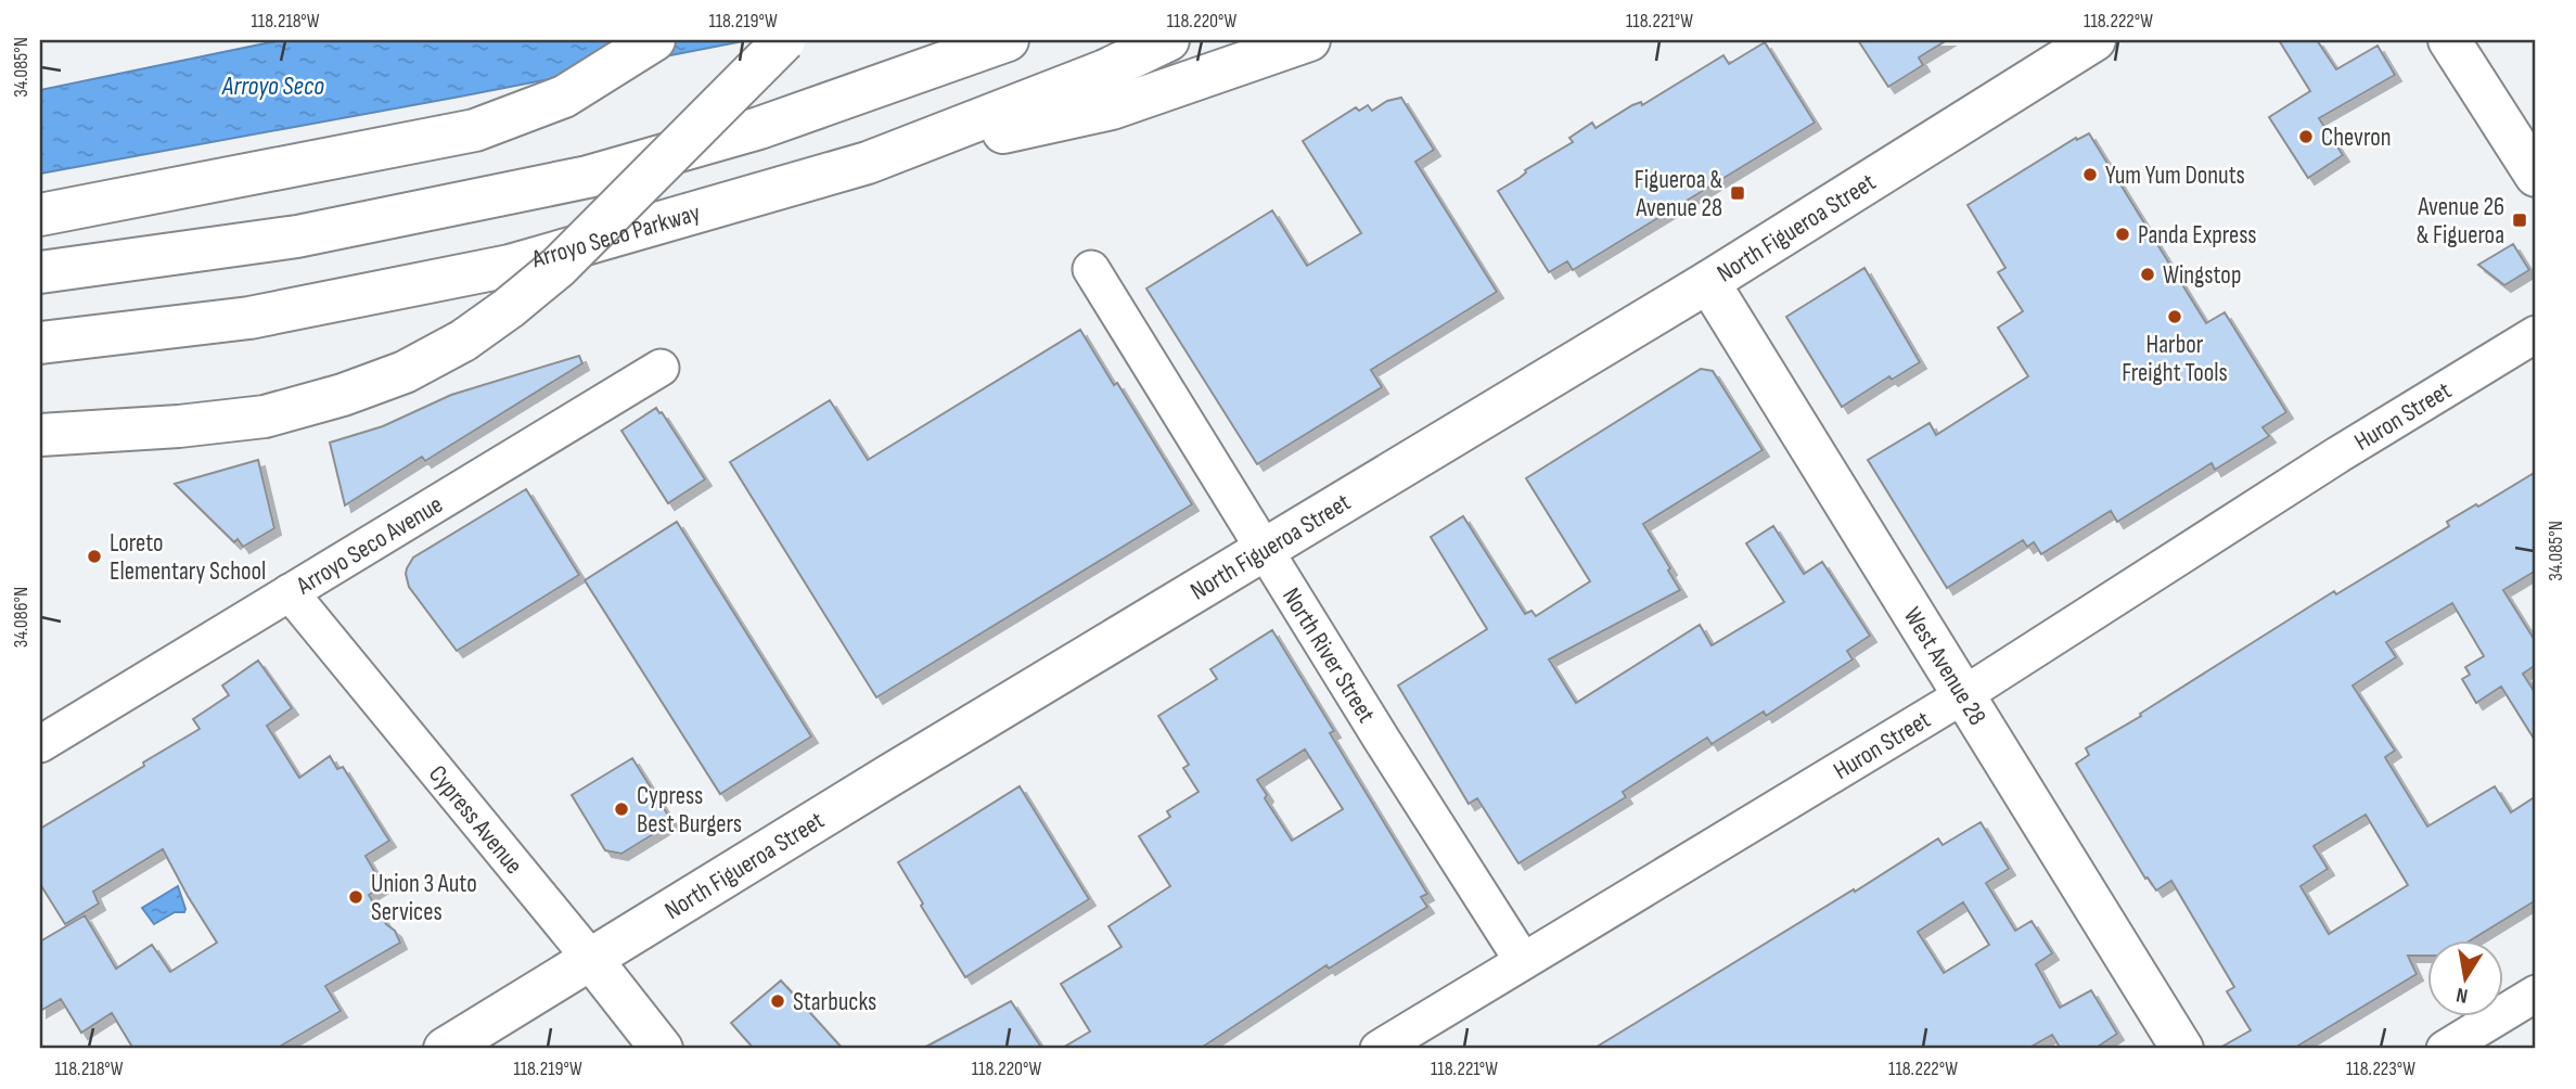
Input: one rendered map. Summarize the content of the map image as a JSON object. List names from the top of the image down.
{
  "streets": {
    "main road": [
      "North Figueroa Street",
      "Arroyo Seco Parkway",
      "West Avenue 28",
      "Cypress Avenue"
    ],
    "street": ["Huron Street", "Arroyo Seco Avenue", "North River Street"]
  },
  "crossings": [
    ["North Figueroa Street", "North River Street"],
    ["North Figueroa Street", "West Avenue 28"],
    ["North Figueroa Street", "Cypress Avenue"],
    ["Huron Street", "North River Street"],
    ["Huron Street", "West Avenue 28"],
    ["Arroyo Seco Avenue", "Cypress Avenue"]
  ],
  "water": ["Arroyo Seco"],
  "places": {
    "other": [
      "Chevron",
      "Yum Yum Donuts",
      "Panda Express",
      "Wingstop",
      "Harbor Freight Tools",
      "Loreto Elementary School",
      "Cypress Best Burgers",
      "Union 3 Auto Services",
      "Starbucks"
    ],
    "transit": ["Figueroa & Avenue 28", "Avenue 26 & Figueroa"]
  },
  "north": "bottom",
  "coordinates": [
    "118.218°W",
    "118.219°W",
    "118.220°W",
    "118.221°W",
    "118.222°W",
    "34.085°N",
    "34.086°N",
    "118.223°W"
  ]
}
